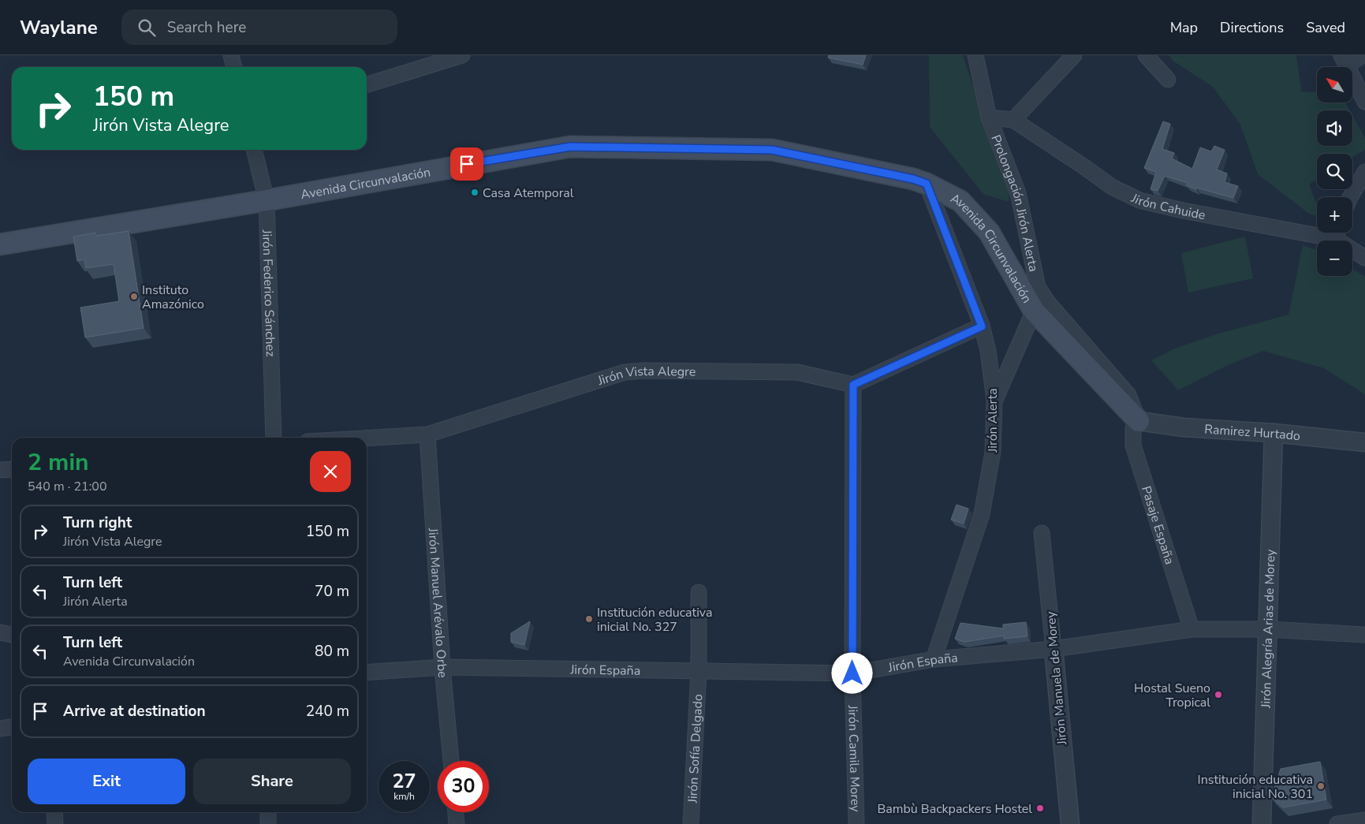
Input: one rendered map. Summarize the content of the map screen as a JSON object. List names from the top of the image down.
{
  "streets": {
    "main road": ["Avenida Circunvalación"],
    "street": [
      "Prolongación Jirón Alerta",
      "Jirón Cahuide",
      "Jirón Federico Sánchez",
      "Jirón Vista Alegre",
      "Jirón Alerta",
      "Ramirez Hurtado",
      "Pasaje España",
      "Jirón Manuel Arévalo Orbe",
      "Jirón Alegría Arias de Morey",
      "Jirón España",
      "Jirón Manuela de Morey",
      "Jirón Sofía Delgado",
      "Jirón Camila Morey"
    ]
  },
  "crossings": [
    ["Avenida Circunvalación", "Prolongación Jirón Alerta"],
    ["Avenida Circunvalación", "Jirón Federico Sánchez"],
    ["Avenida Circunvalación", "Jirón Alerta"],
    ["Avenida Circunvalación", "Ramirez Hurtado"],
    ["Avenida Circunvalación", "Pasaje España"],
    ["Prolongación Jirón Alerta", "Jirón Cahuide"],
    ["Prolongación Jirón Alerta", "Ramirez Hurtado"],
    ["Prolongación Jirón Alerta", "Pasaje España"],
    ["Jirón Vista Alegre", "Jirón Manuel Arévalo Orbe"],
    ["Jirón Vista Alegre", "Jirón Camila Morey"],
    ["Jirón Alerta", "Jirón España"],
    ["Ramirez Hurtado", "Pasaje España"],
    ["Ramirez Hurtado", "Jirón Alegría Arias de Morey"],
    ["Pasaje España", "Jirón España"],
    ["Jirón Manuel Arévalo Orbe", "Jirón España"],
    ["Jirón Alegría Arias de Morey", "Jirón España"],
    ["Jirón España", "Jirón Manuela de Morey"],
    ["Jirón España", "Jirón Sofía Delgado"],
    ["Jirón España", "Jirón Camila Morey"]
  ],
  "places": [
    "Casa Atemporal",
    "Instituto Amazónico",
    "Institución educativa inicial No. 327",
    "Hostal Sueno Tropical",
    "Institución educativa inicial No. 301",
    "Bambù Backpackers Hostel"
  ],
  "north": "top left",
  "page": {
    "header": "Waylane",
    "search": "Search here",
    "nav": ["Map", "Directions", "Saved"],
    "map_buttons": ["+", "−"],
    "turn": ["150 m", "Jirón Vista Alegre"],
    "heading": ["2 min", "540 m · 21:00"],
    "list": [
      {
        "name": "Turn right",
        "note": "Jirón Vista Alegre",
        "value": "150 m"
      },
      {
        "name": "Turn left",
        "note": "Jirón Alerta",
        "value": "70 m"
      },
      {
        "name": "Turn left",
        "note": "Avenida Circunvalación",
        "value": "80 m"
      },
      {
        "name": "Arrive at destination",
        "value": "240 m"
      }
    ],
    "buttons": ["Exit", "Share"],
    "speed": "27 km/h",
    "limit": "30"
  }
}
